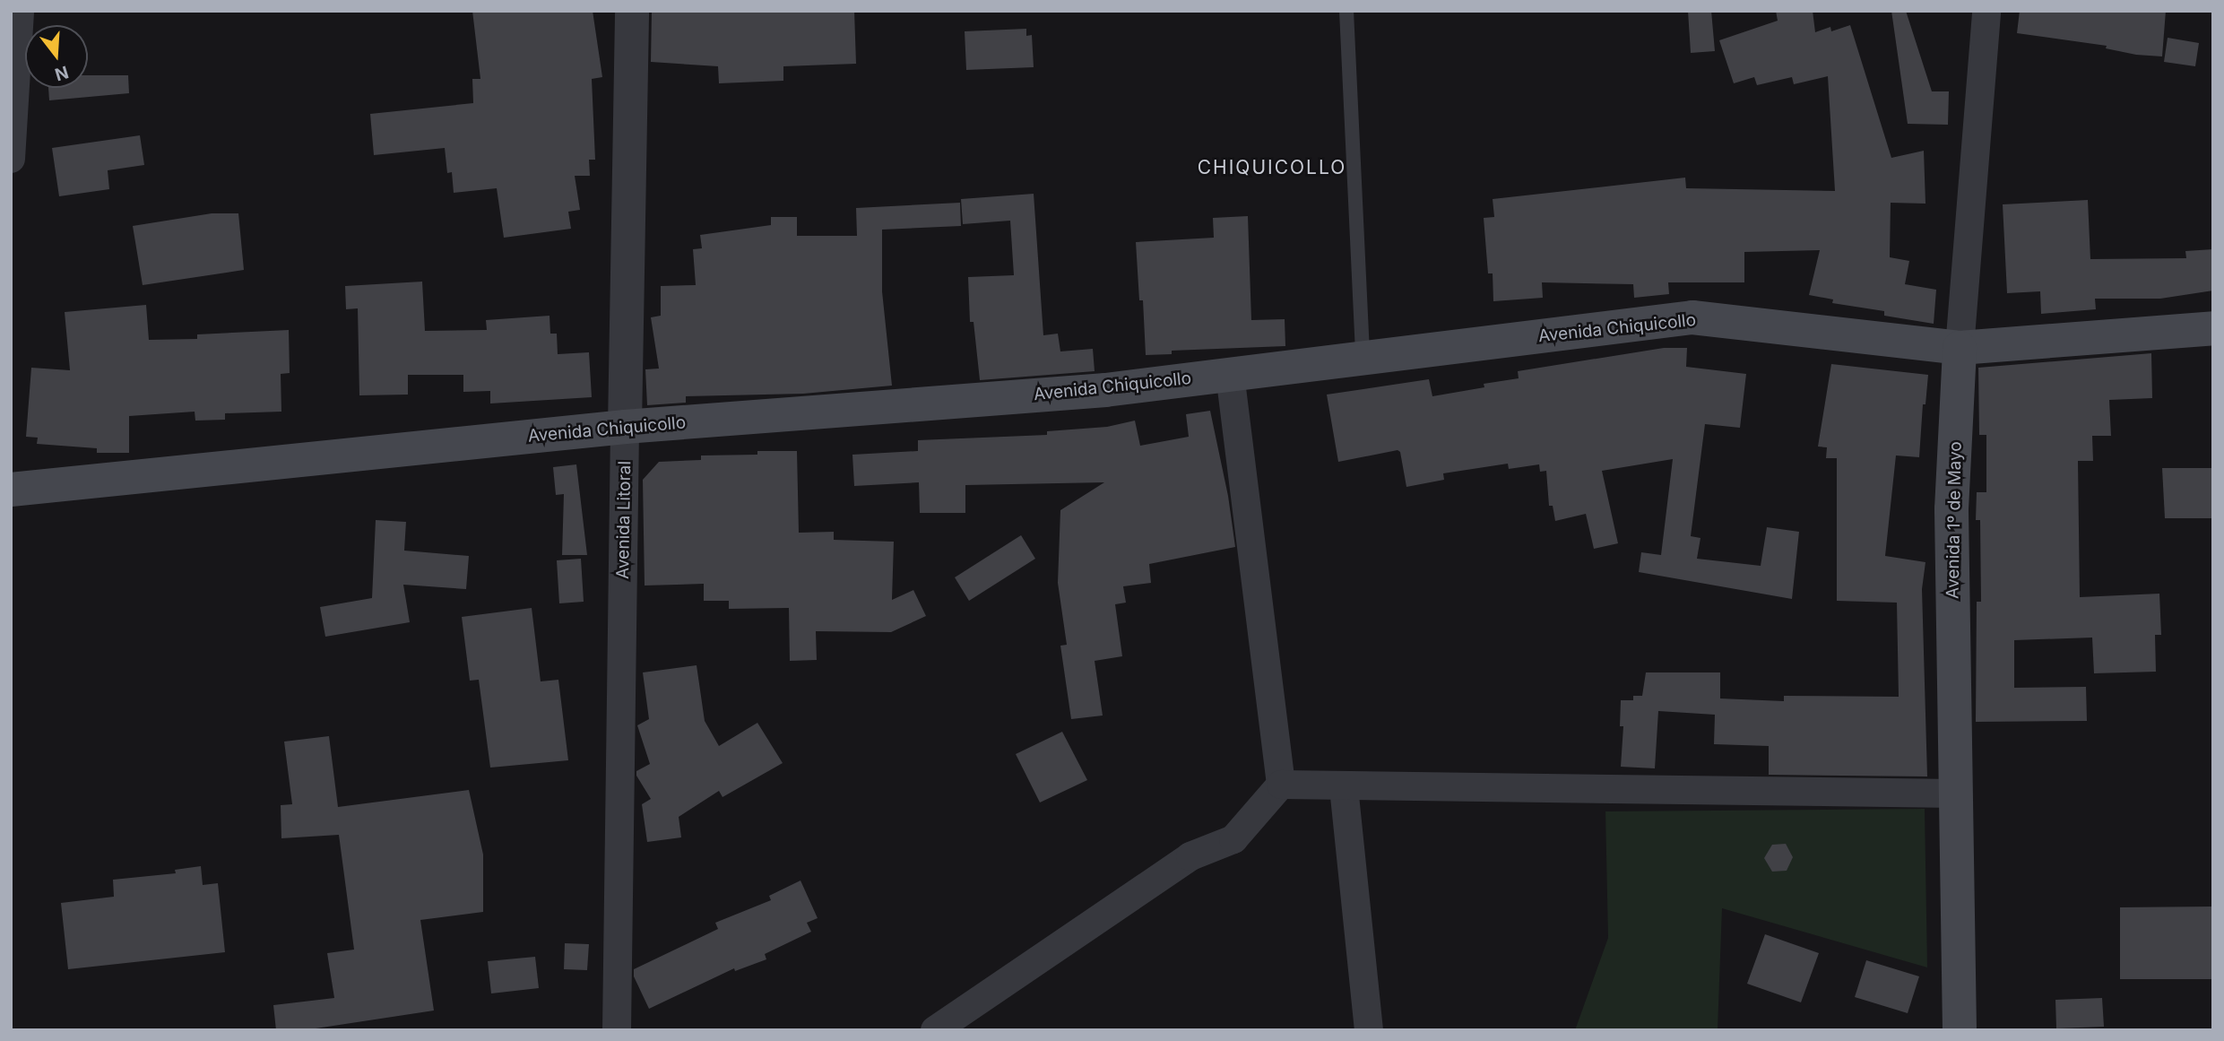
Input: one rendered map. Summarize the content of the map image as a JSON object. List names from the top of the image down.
{
  "streets": {
    "main road": ["Avenida Chiquicollo", "Avenida 1º de Mayo"],
    "street": ["Avenida Litoral"]
  },
  "crossings": [
    ["Avenida Chiquicollo", "Avenida Litoral"],
    ["Avenida Chiquicollo", "Avenida 1º de Mayo"]
  ],
  "districts": ["CHIQUICOLLO"],
  "north": "bottom"
}
